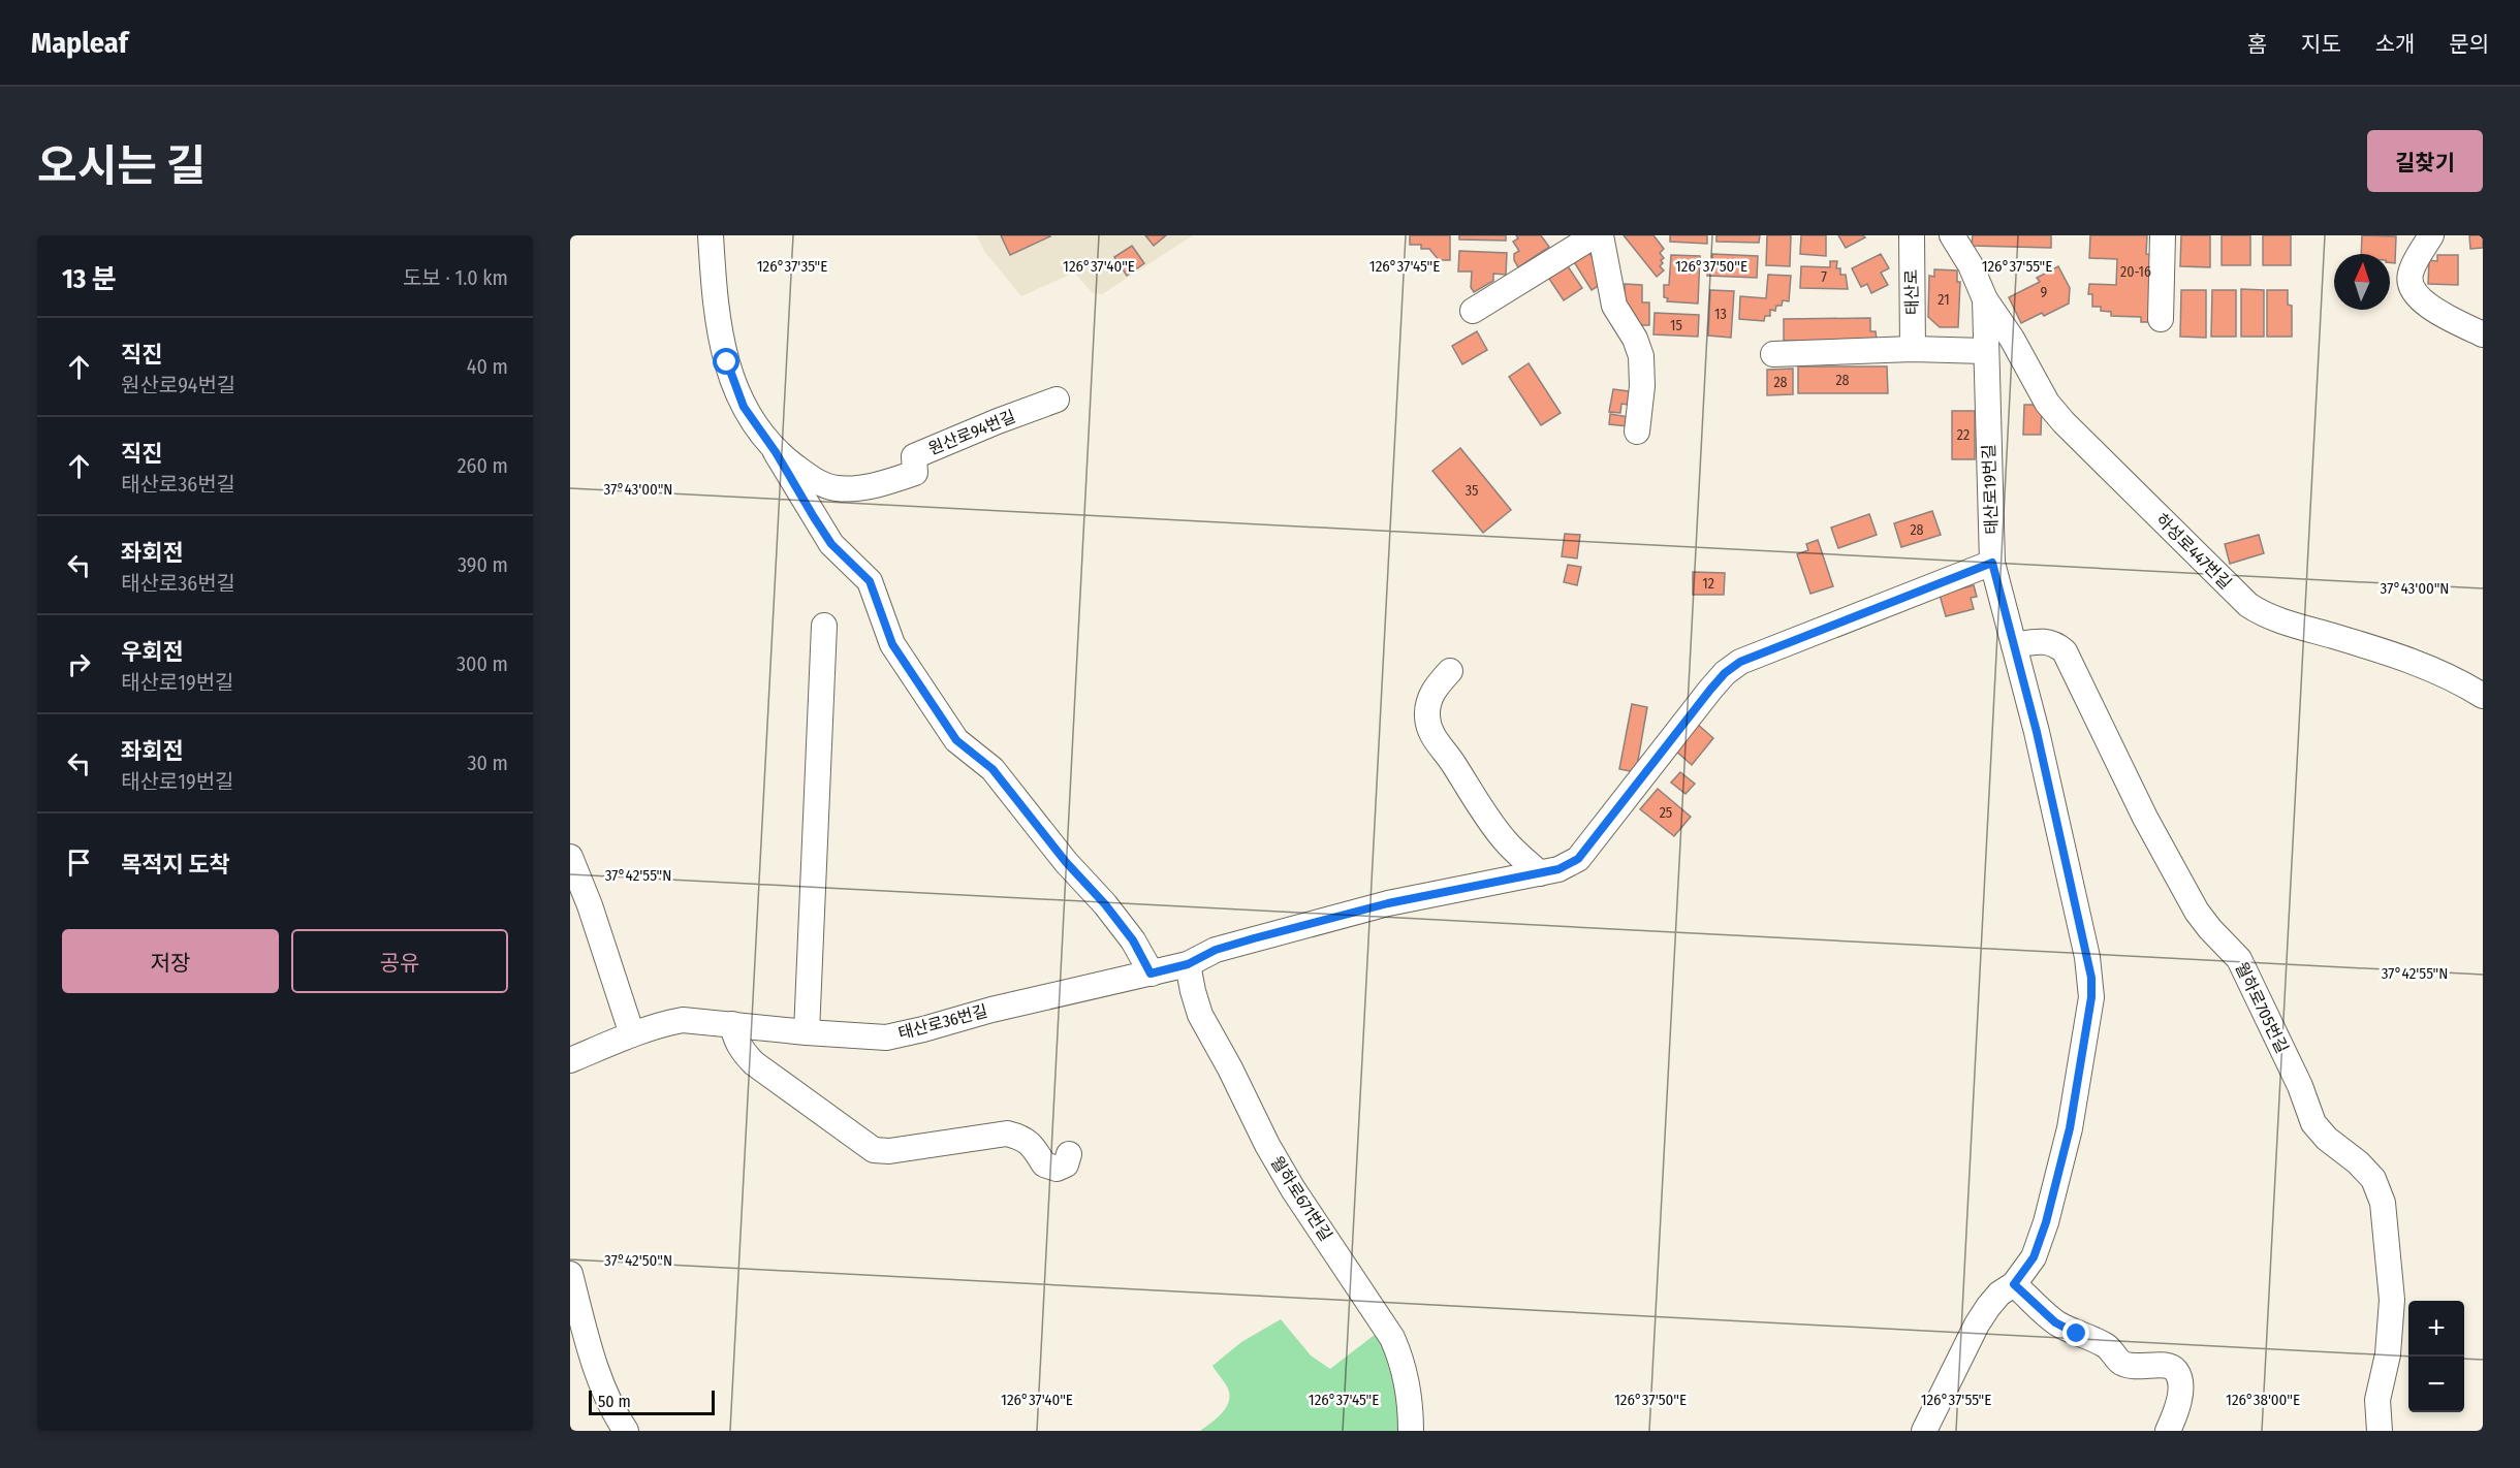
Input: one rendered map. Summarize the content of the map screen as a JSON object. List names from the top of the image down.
{
  "streets": {
    "street": [
      "태산로",
      "원산로94번길",
      "태산로19번길",
      "하성로447번길",
      "월하로705번길",
      "태산로36번길",
      "월하로671번길"
    ]
  },
  "crossings": [
    ["태산로19번길", "하성로447번길"],
    ["태산로19번길", "월하로705번길"],
    ["태산로19번길", "태산로36번길"],
    ["태산로36번길", "월하로671번길"]
  ],
  "house_numbers": [
    "20-16",
    "7",
    "9",
    "21",
    "13",
    "15",
    "28",
    "28",
    "22",
    "35",
    "28",
    "12",
    "25"
  ],
  "scale_bar": "50 m",
  "north": "top",
  "page": {
    "header": "Mapleaf",
    "nav": [
      "홈",
      "지도",
      "소개",
      "문의"
    ],
    "title": "오시는 길",
    "buttons": [
      "길찾기",
      ["저장", "공유"]
    ],
    "heading": ["13 분", "도보 · 1.0 km"],
    "list": [
      ["직진", "원산로94번길", "40 m"],
      ["직진", "태산로36번길", "260 m"],
      ["좌회전", "태산로36번길", "390 m"],
      ["우회전", "태산로19번길", "300 m"],
      ["좌회전", "태산로19번길", "30 m"],
      "목적지 도착"
    ],
    "map_buttons": ["+", "−"],
    "scale": "50 m"
  },
  "coordinates": [
    "126°37'35\"E",
    "126°37'40\"E",
    "126°37'45\"E",
    "126°37'50\"E",
    "126°37'55\"E",
    "37°43'00\"N",
    "37°42'55\"N",
    "37°42'50\"N",
    "126°38'00\"E"
  ]
}
